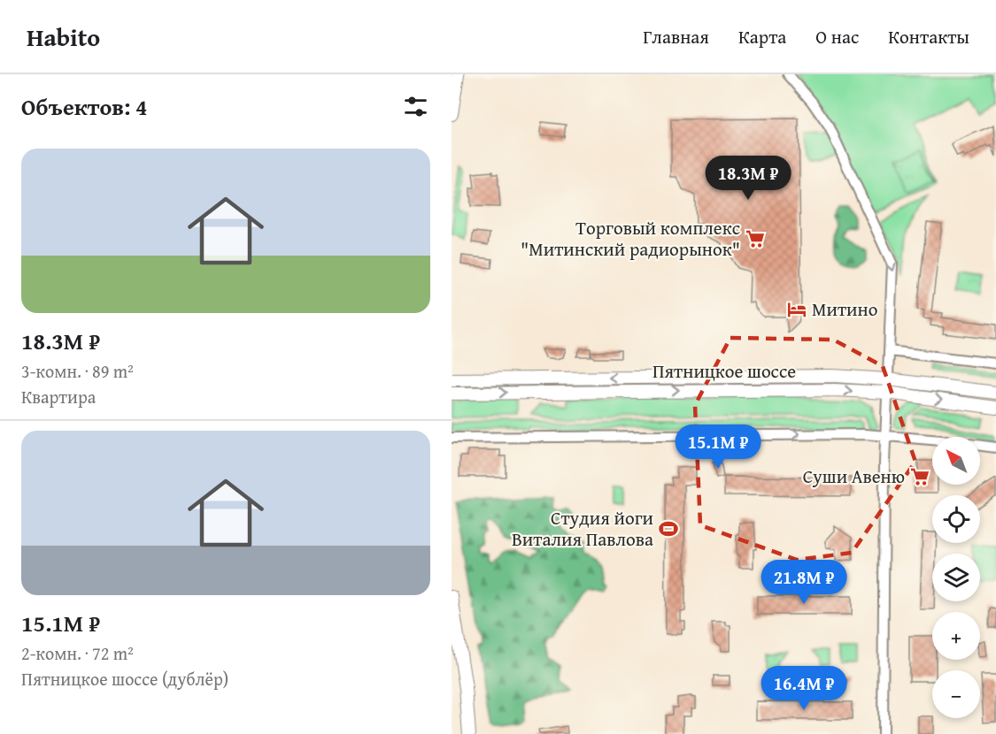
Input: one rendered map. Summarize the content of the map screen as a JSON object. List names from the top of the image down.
{
  "streets": {
    "main road": ["Пятницкое шоссе"]
  },
  "places": {
    "supermarket": ["Торговый комплекс \"Митинский радиорынок\"", "Суши Авеню"],
    "hotel": ["Митино"],
    "sports": ["Студия йоги Виталия Павлова"]
  },
  "north": "top left",
  "page": {
    "header": "Habito",
    "nav": [
      "Главная",
      "Карта",
      "О нас",
      "Контакты"
    ],
    "heading": "Объектов: 4",
    "list": [
      {
        "name": "18.3M ₽",
        "note": "3-комн. · 89 m² · Квартира"
      },
      {
        "name": "15.1M ₽",
        "note": "2-комн. · 72 m² · Пятницкое шоссе (дублёр)"
      }
    ],
    "price": [
      "18.3M ₽",
      "15.1M ₽",
      "21.8M ₽",
      "16.4M ₽"
    ],
    "map_buttons": ["+", "−"]
  }
}
